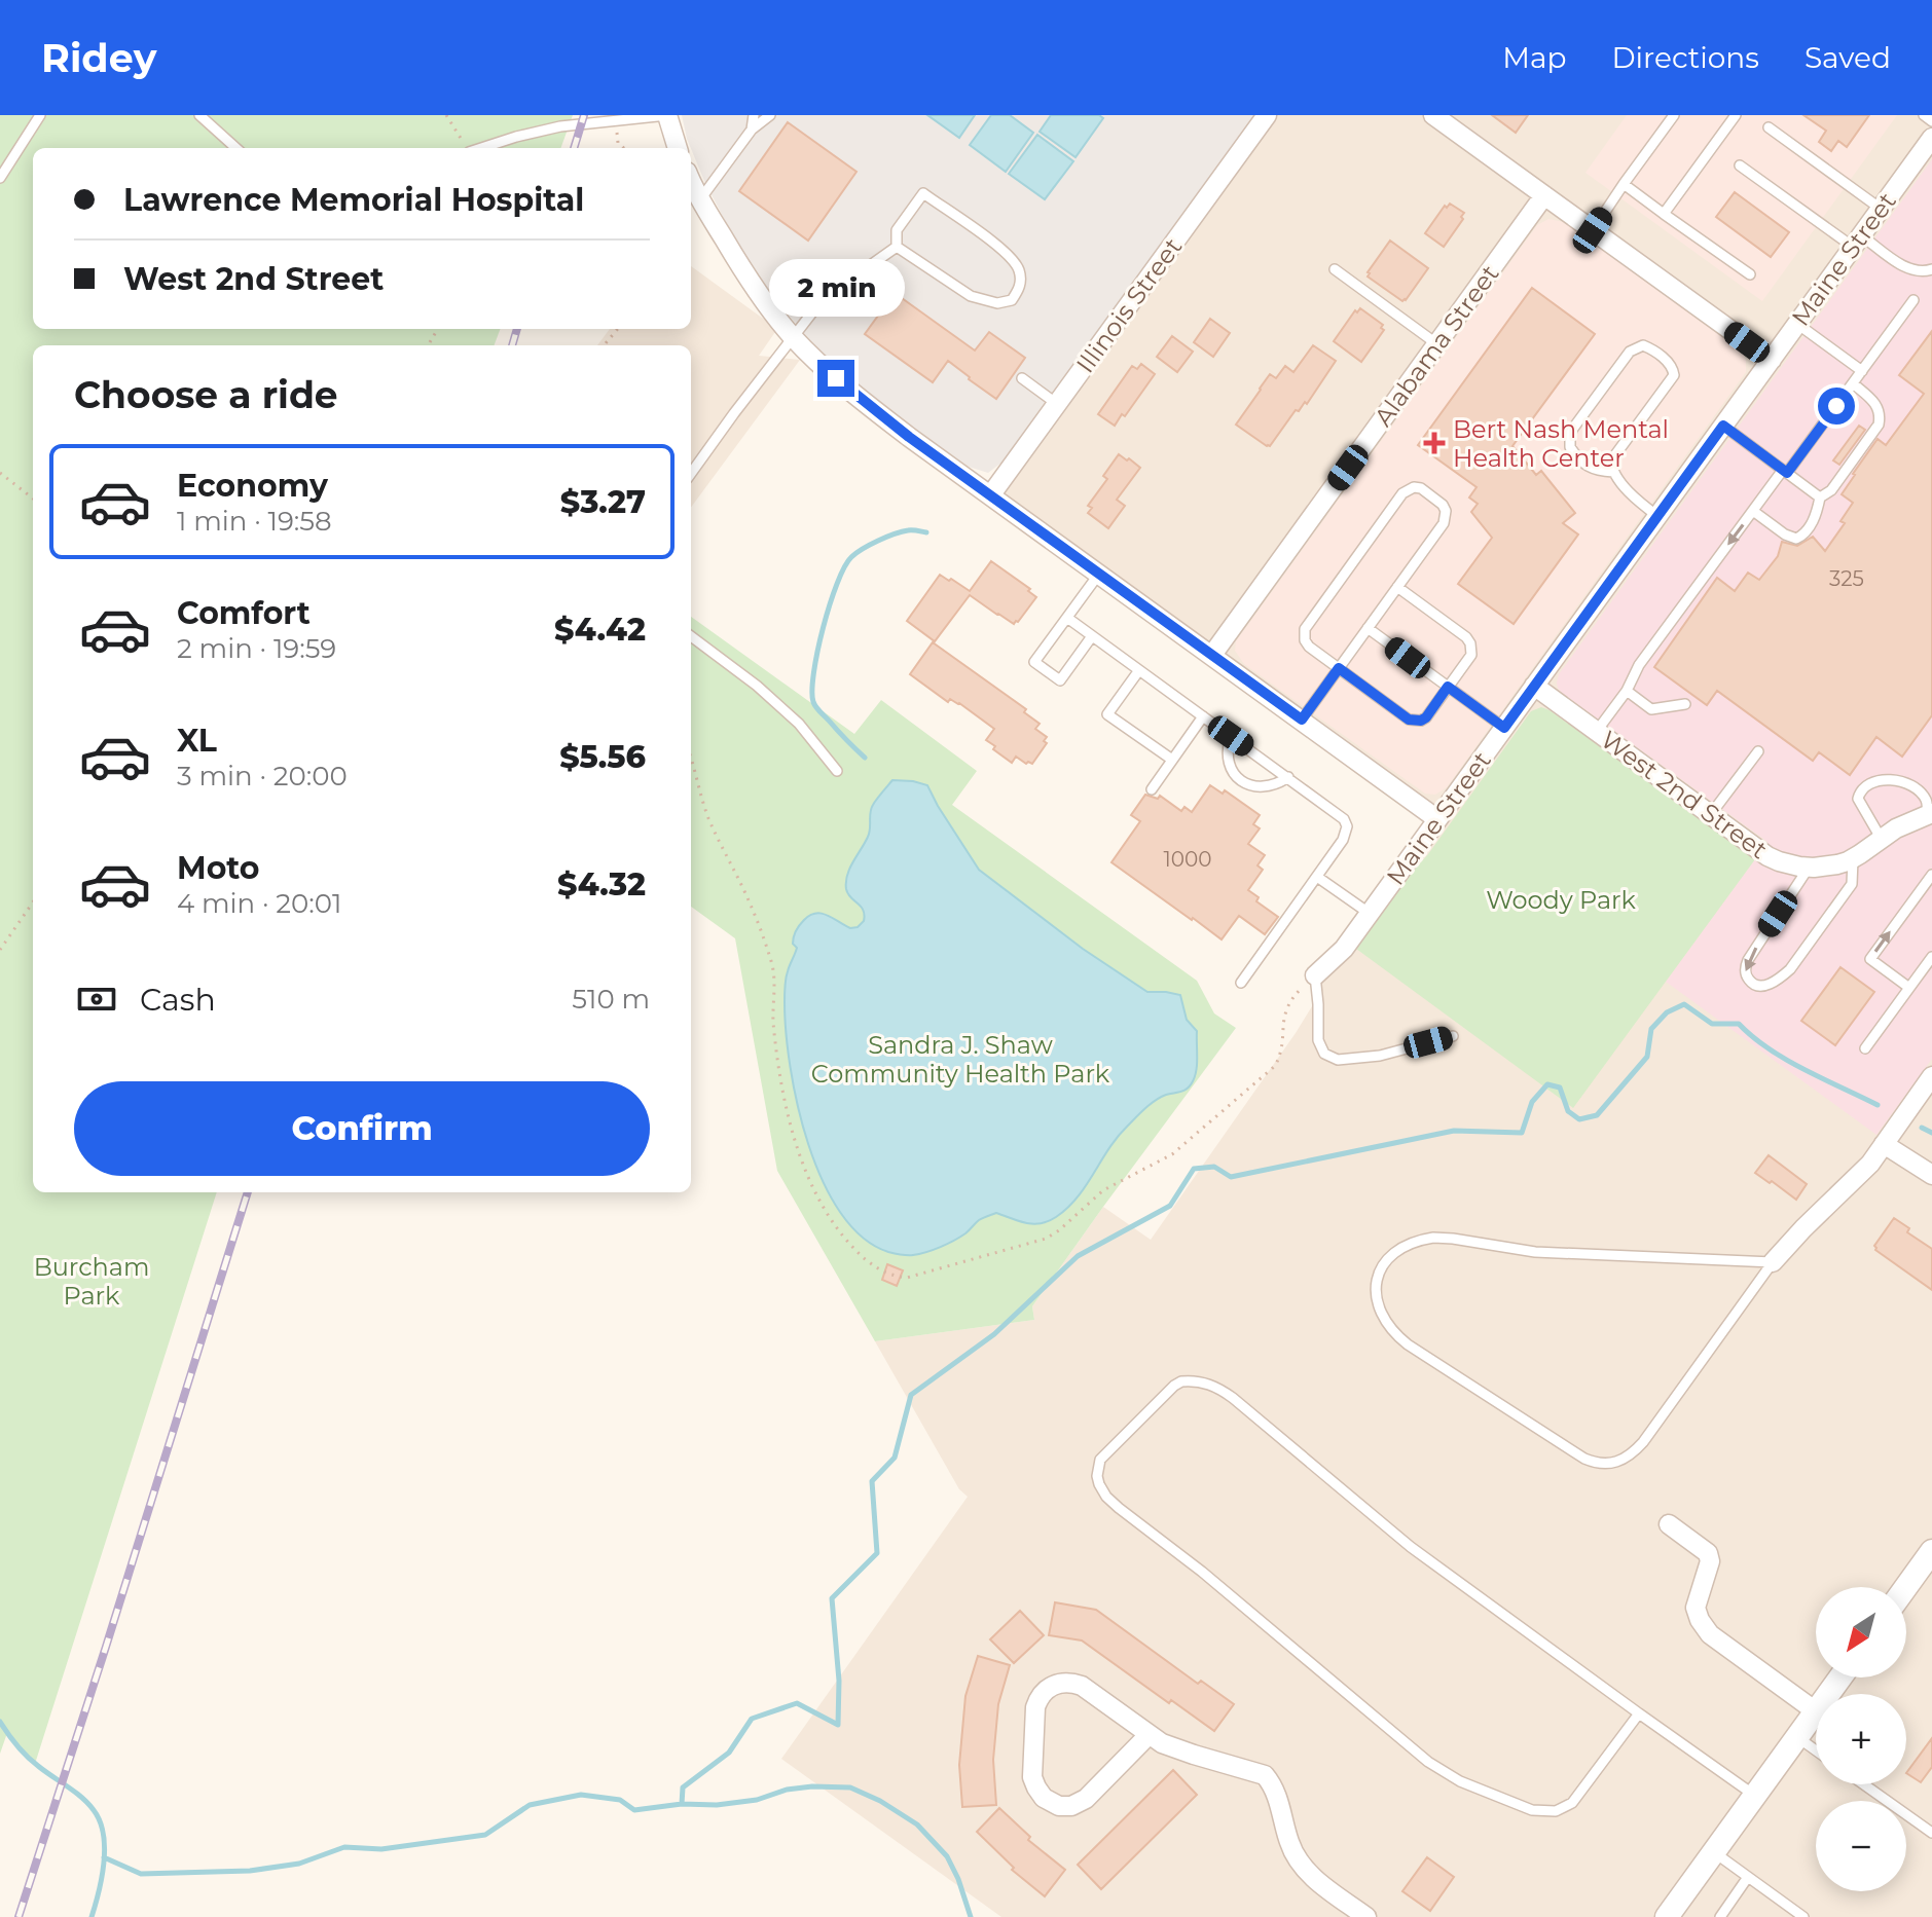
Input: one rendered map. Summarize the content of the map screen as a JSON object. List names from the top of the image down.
{
  "streets": {
    "street": [
      "Maine Street",
      "Illinois Street",
      "Alabama Street",
      "West 2nd Street"
    ]
  },
  "crossings": [
    ["Maine Street", "West 2nd Street"]
  ],
  "parks": ["Woody Park", "Sandra J. Shaw Community Health Park", "Burcham Park"],
  "places": {
    "health": ["Bert Nash Mental Health Center"]
  },
  "house_numbers": ["325", "1000"],
  "north": "bottom left",
  "page": {
    "header": "Ridey",
    "nav": ["Map", "Directions", "Saved"],
    "banner": ["Lawrence Memorial Hospital", "West 2nd Street"],
    "bubble": "2 min",
    "heading": "Choose a ride",
    "list": [
      {
        "name": "Economy",
        "note": "1 min · 19:58",
        "value": "$3.27"
      },
      {
        "name": "Comfort",
        "note": "2 min · 19:59",
        "value": "$4.42"
      },
      {
        "name": "XL",
        "note": "3 min · 20:00",
        "value": "$5.56"
      },
      {
        "name": "Moto",
        "note": "4 min · 20:01",
        "value": "$4.32"
      }
    ],
    "pay": ["Cash", "510 m"],
    "buttons": "Confirm",
    "map_buttons": ["+", "−"]
  }
}
